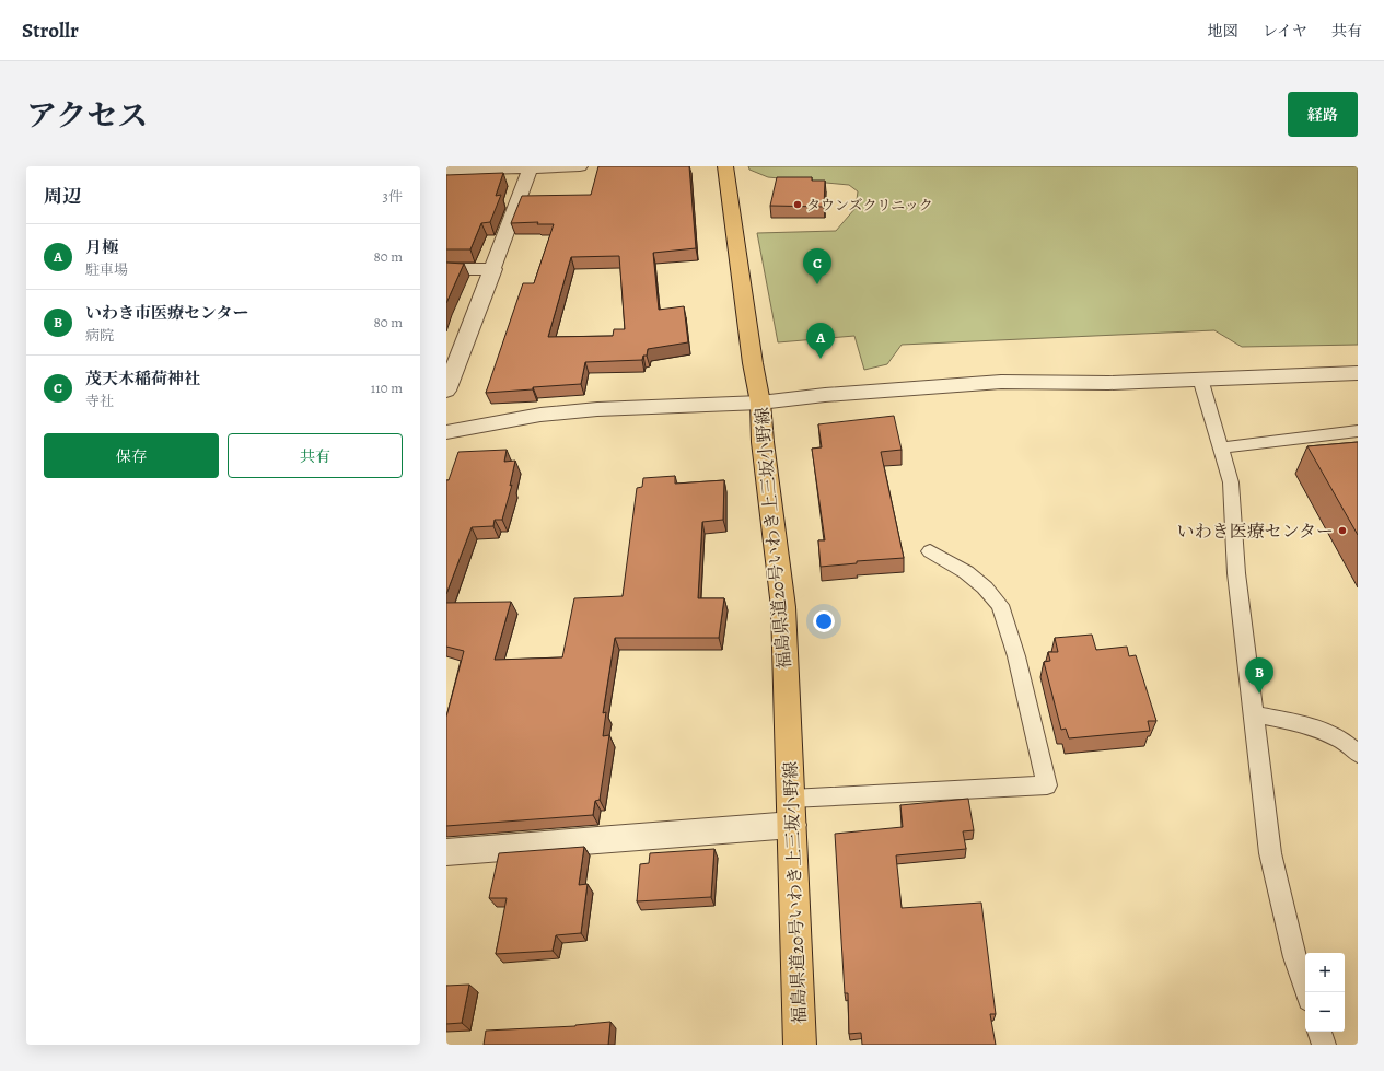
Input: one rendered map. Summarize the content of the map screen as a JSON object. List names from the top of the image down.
{
  "streets": {
    "main road": ["福島県道20号いわき上三坂小野線"]
  },
  "places": ["タウンズクリニック", "いわき医療センター"],
  "page": {
    "header": "Strollr",
    "nav": ["地図", "レイヤ", "共有"],
    "title": "アクセス",
    "buttons": [
      "経路",
      ["保存", "共有"]
    ],
    "heading": ["周辺", "3件"],
    "list": [
      {
        "mark": "A",
        "name": "月極",
        "note": "駐車場",
        "value": "80 m"
      },
      {
        "mark": "B",
        "name": "いわき市医療センター",
        "note": "病院",
        "value": "80 m"
      },
      {
        "mark": "C",
        "name": "茂天木稲荷神社",
        "note": "寺社",
        "value": "110 m"
      }
    ],
    "pins": ["C", "A", "B"],
    "map_buttons": ["+", "−"]
  }
}
